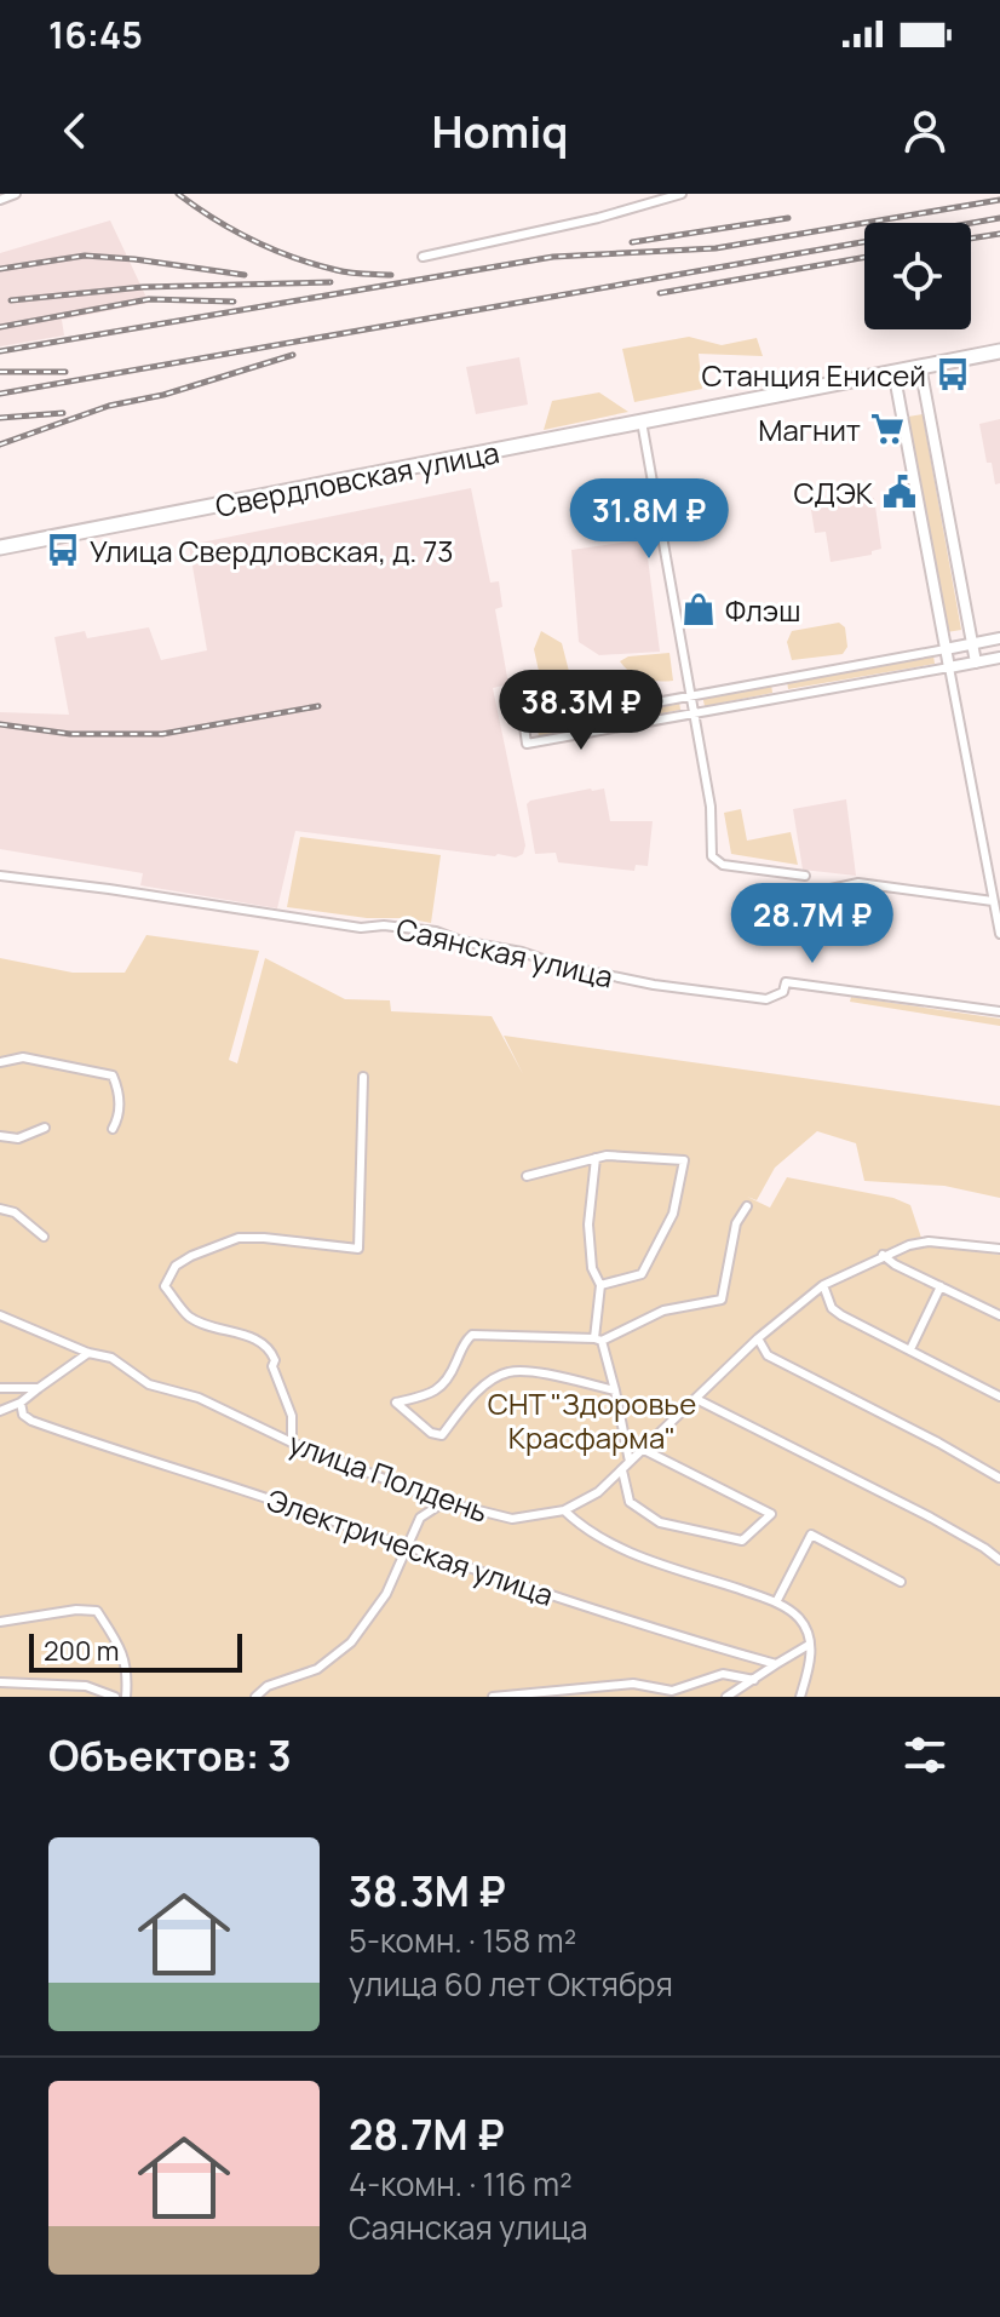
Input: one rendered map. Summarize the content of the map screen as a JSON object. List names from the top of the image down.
{
  "streets": {
    "highway": ["Свердловская улица"],
    "street": ["Саянская улица", "улица Полдень", "Электрическая улица"]
  },
  "parks": ["СНТ \"Здоровье Красфарма\""],
  "places": {
    "bus stop": ["Станция Енисей", "Улица Свердловская, д. 73"],
    "supermarket": ["Магнит"],
    "public building": ["СДЭК"],
    "shop": ["Флэш"]
  },
  "scale_bar": "200 m",
  "page": {
    "status": "16:45",
    "header": "Homiq",
    "price": ["31.8M ₽", "38.3M ₽", "28.7M ₽"],
    "scale": "200 m",
    "heading": "Объектов: 3",
    "list": [
      {
        "name": "38.3M ₽",
        "note": "5-комн. · 158 m² · улица 60 лет Октября"
      },
      {
        "name": "28.7M ₽",
        "note": "4-комн. · 116 m² · Саянская улица"
      }
    ]
  }
}
